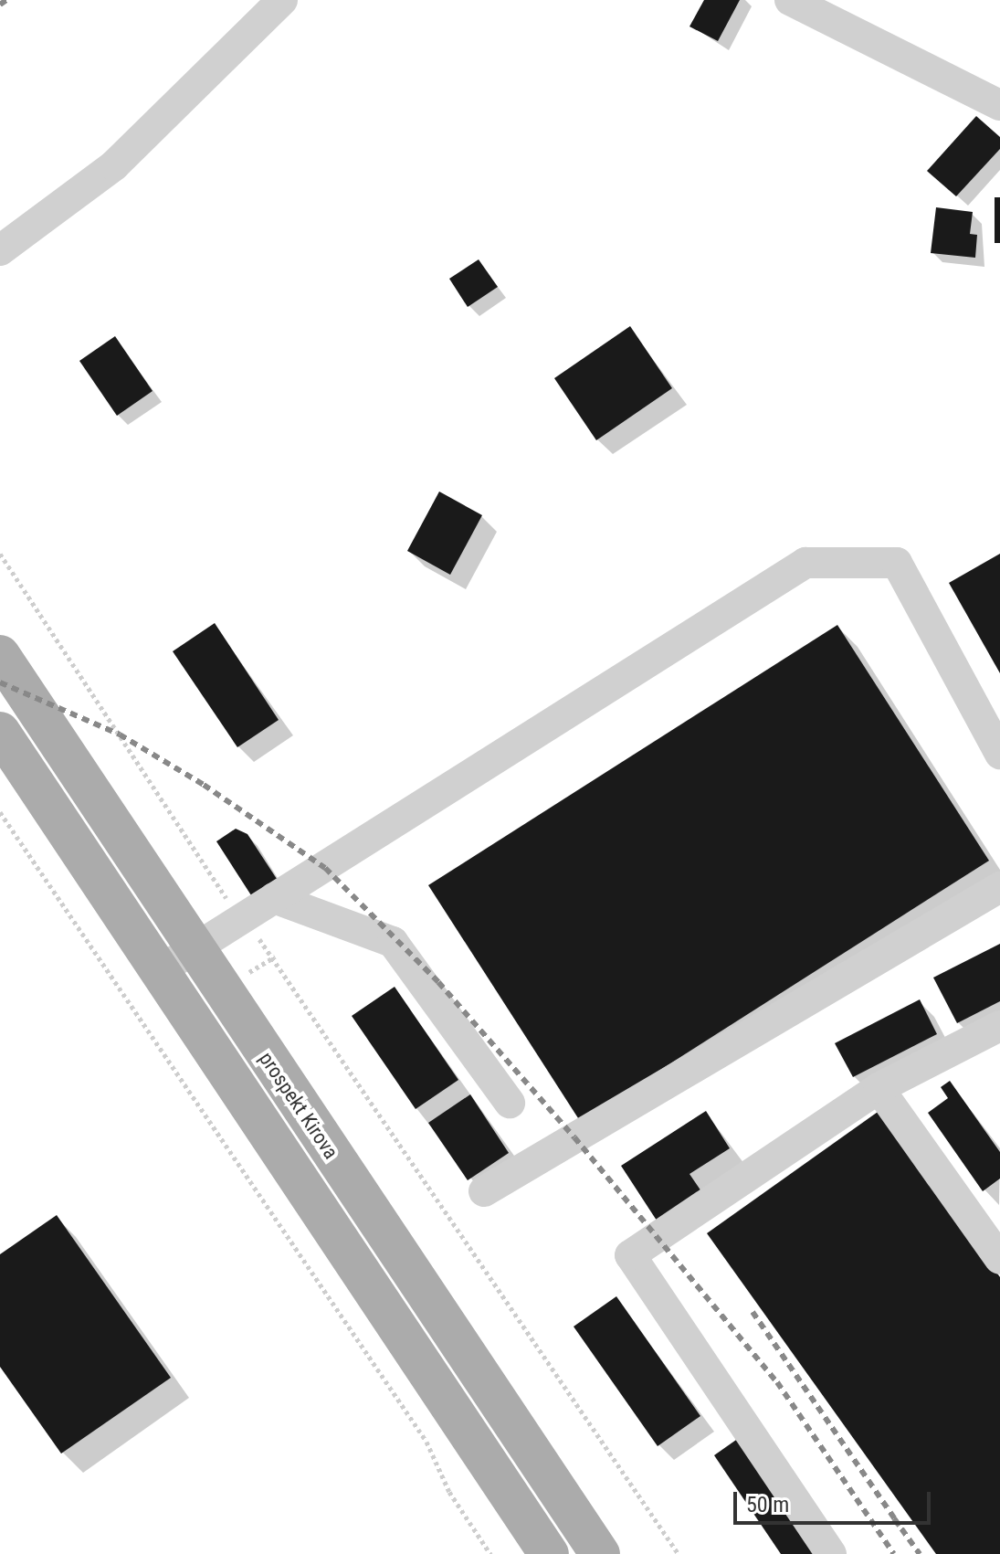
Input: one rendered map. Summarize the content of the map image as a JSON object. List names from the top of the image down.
{
  "streets": {
    "main road": ["prospekt Kirova"]
  },
  "scale_bar": "50 m"
}
